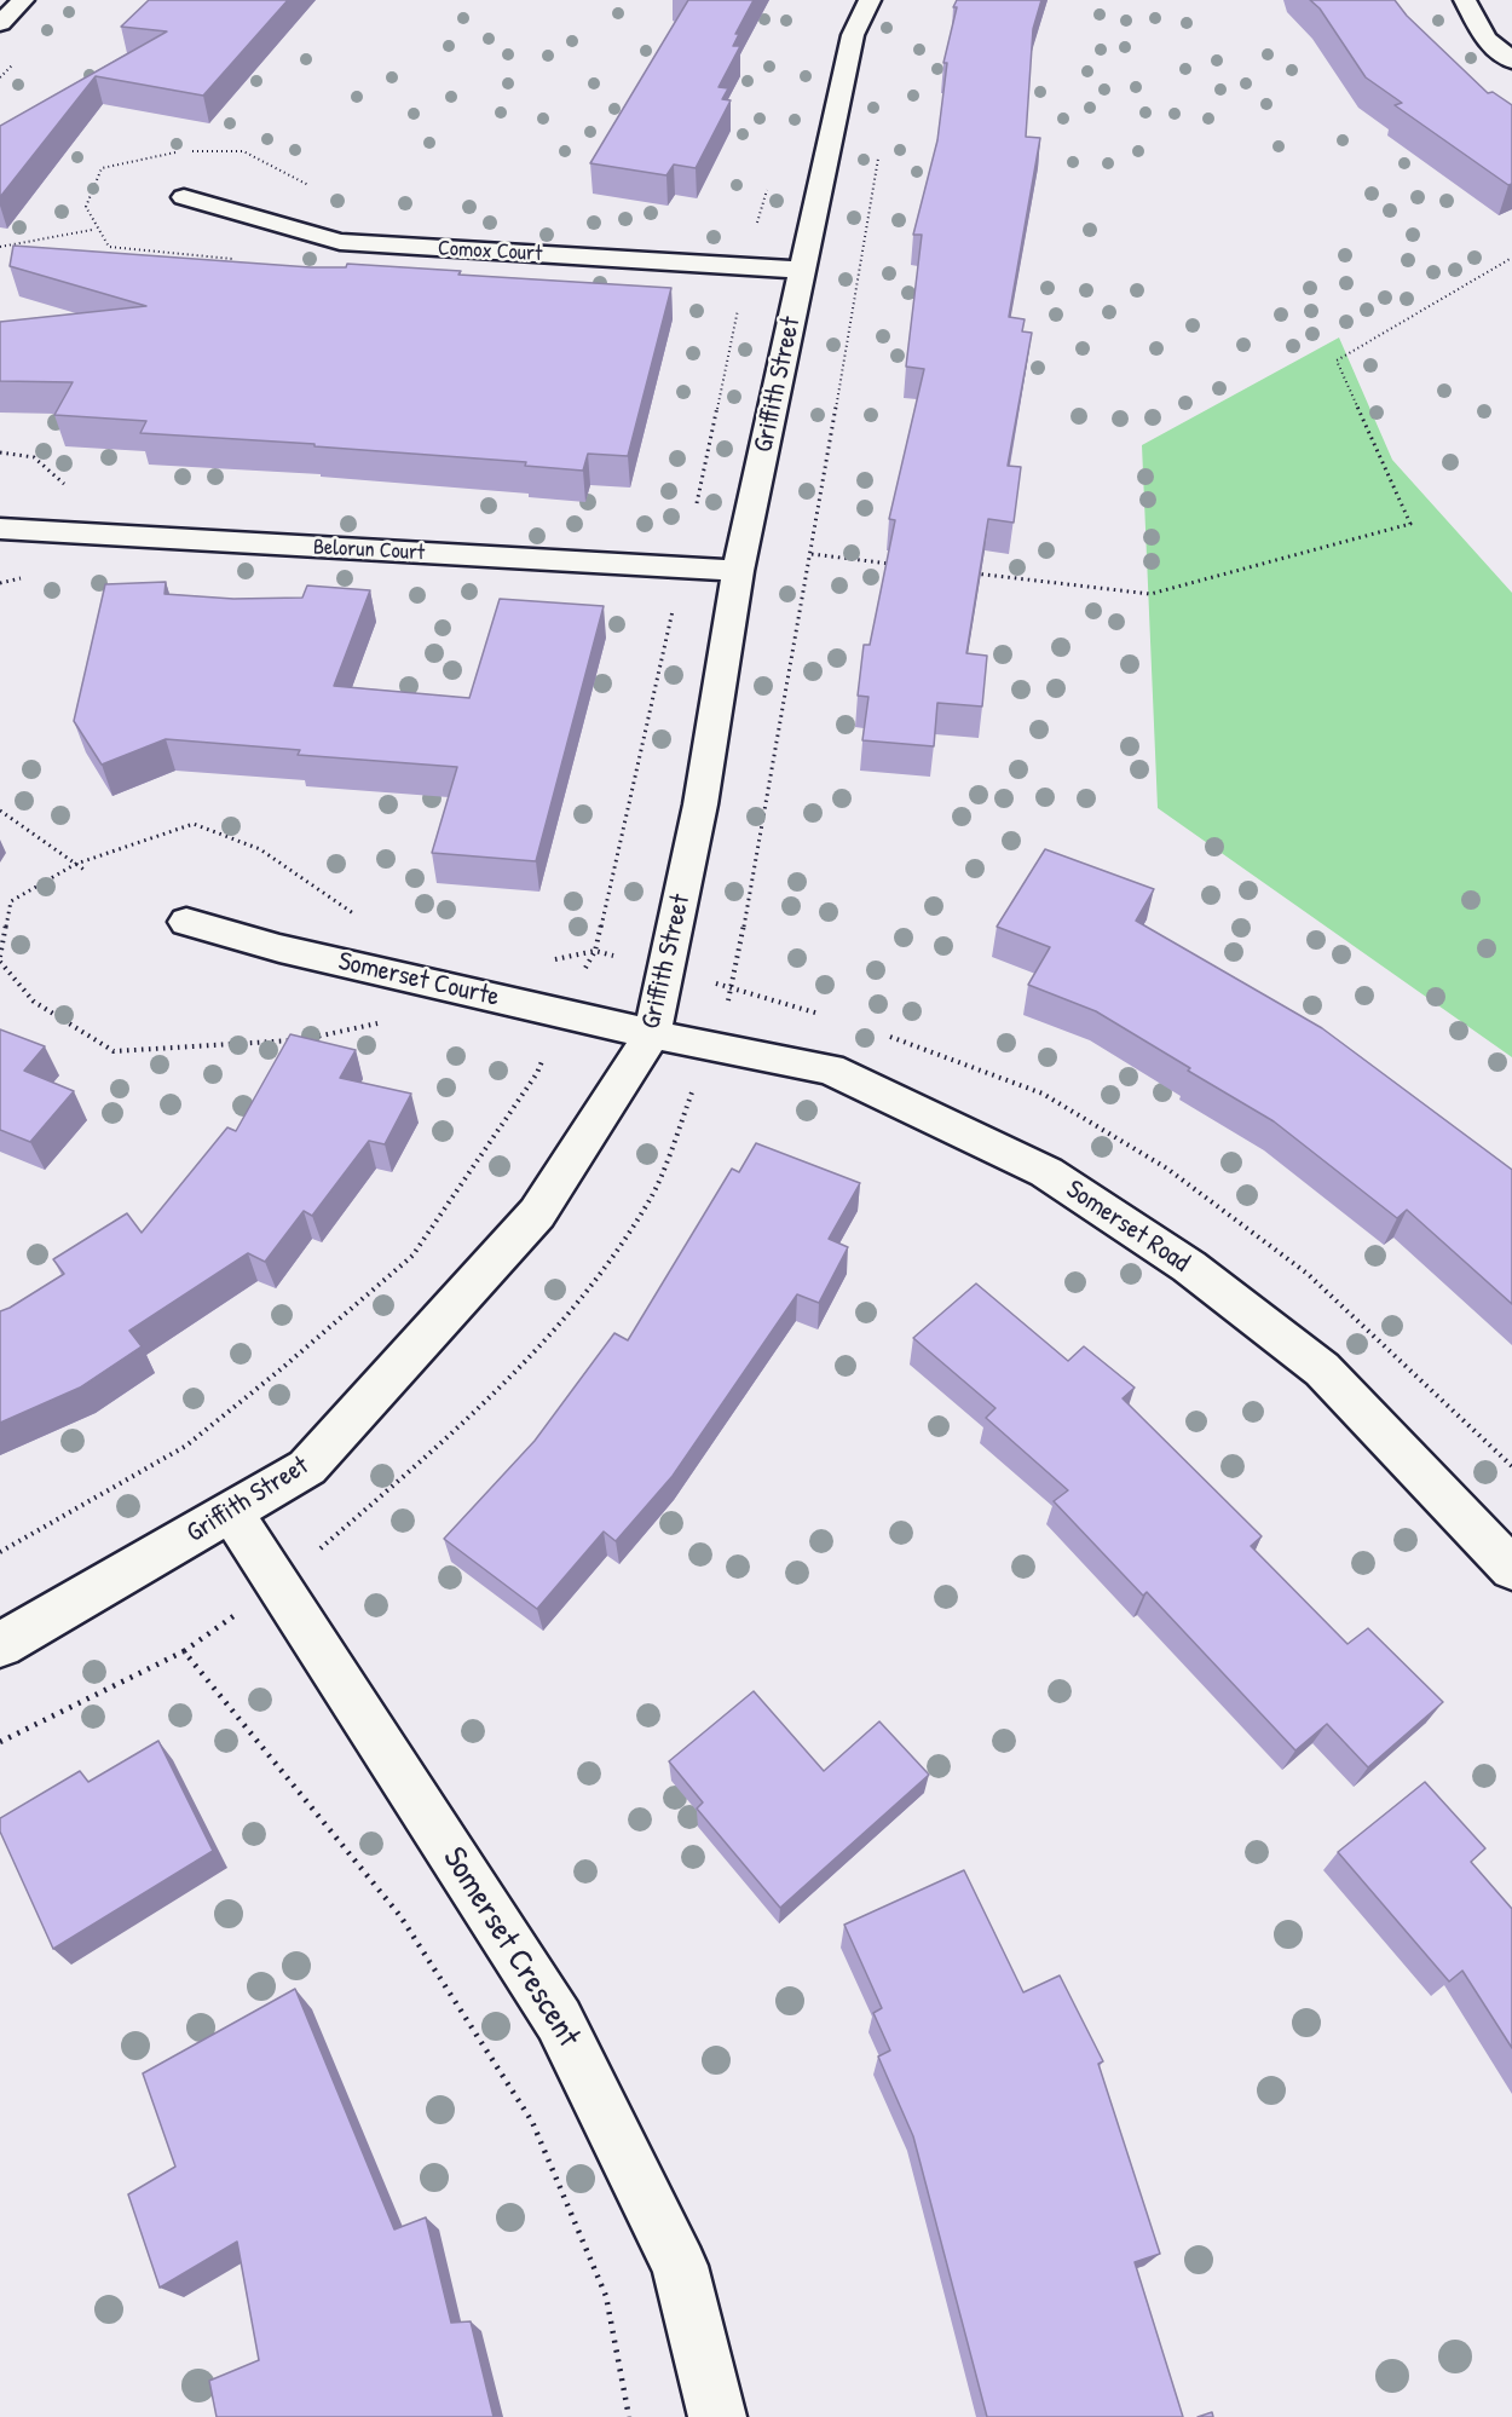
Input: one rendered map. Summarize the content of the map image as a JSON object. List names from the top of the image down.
{
  "streets": {
    "street": [
      "Comox Court",
      "Griffith Street",
      "Belorun Court",
      "Somerset Courte",
      "Somerset Road",
      "Somerset Crescent"
    ]
  },
  "crossings": [
    ["Comox Court", "Griffith Street"],
    ["Griffith Street", "Belorun Court"],
    ["Griffith Street", "Somerset Courte"],
    ["Griffith Street", "Somerset Road"],
    ["Griffith Street", "Somerset Crescent"],
    ["Somerset Courte", "Somerset Road"]
  ]
}
